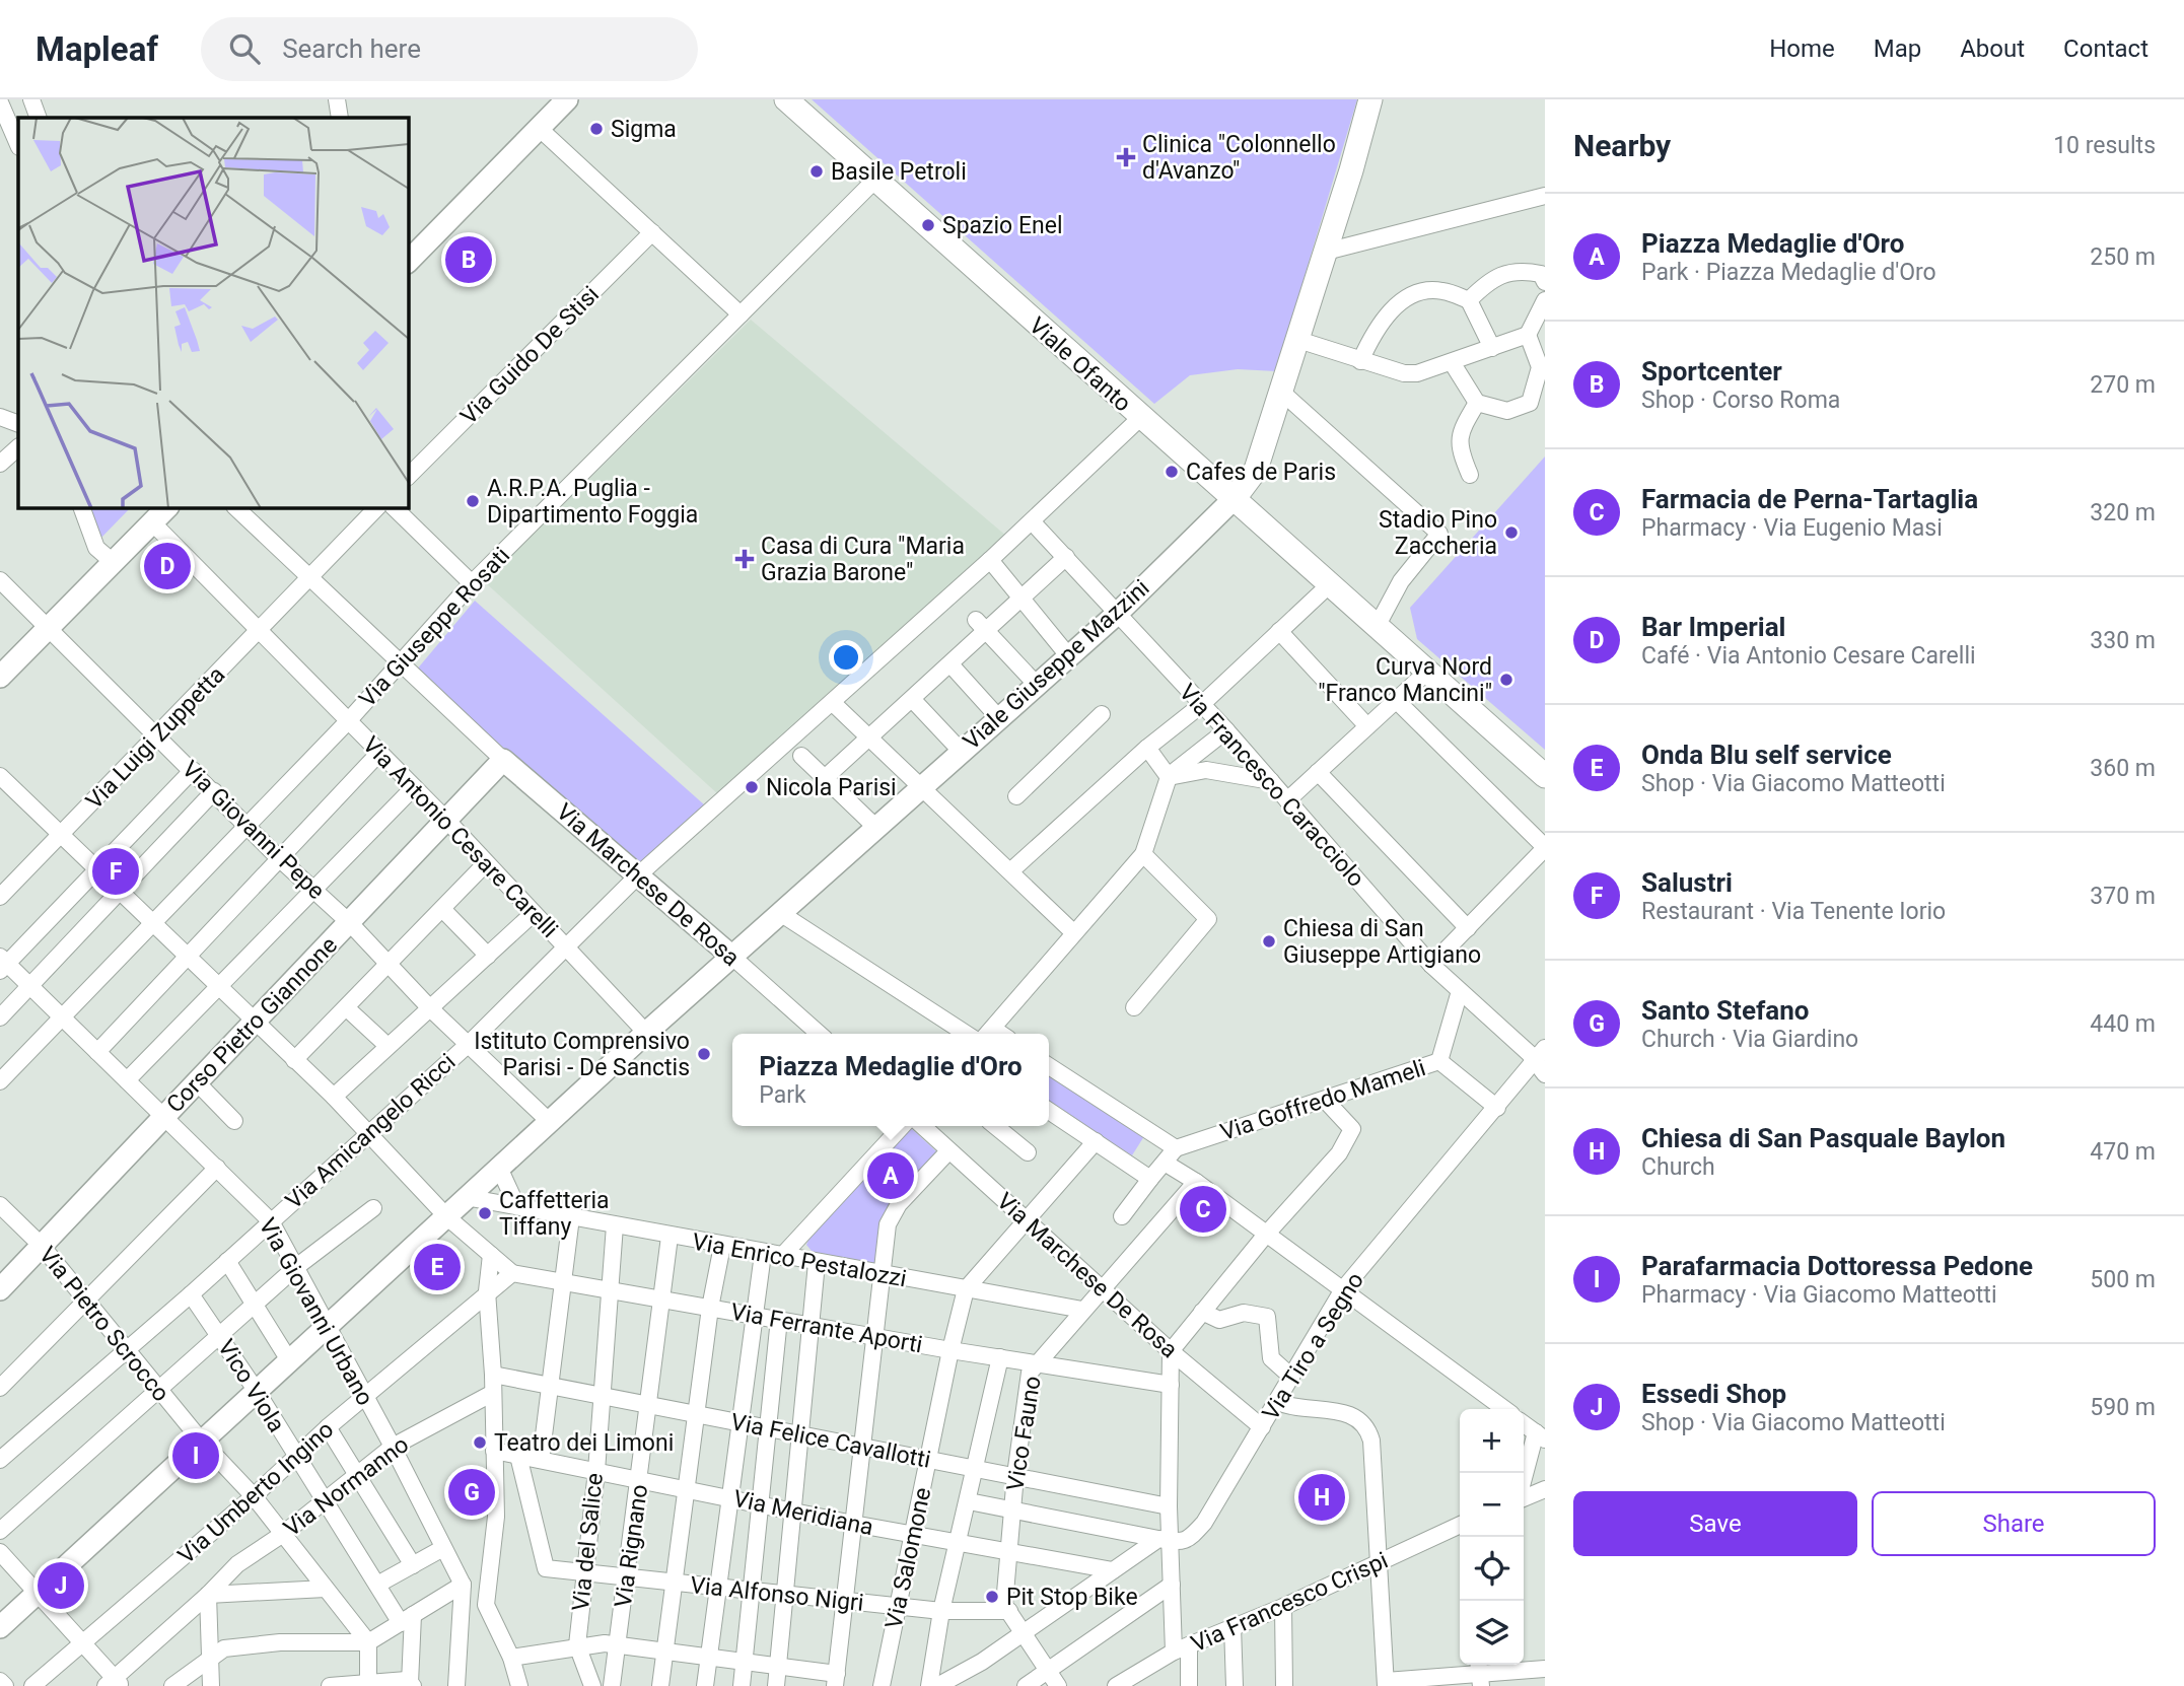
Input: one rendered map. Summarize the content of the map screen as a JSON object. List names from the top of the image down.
{
  "streets": {
    "main road": ["Viale Ofanto"],
    "street": [
      "Via Guido De Stisi",
      "Via Giuseppe Rosati",
      "Viale Giuseppe Mazzini",
      "Via Luigi Zuppetta",
      "Via Francesco Caracciolo",
      "Via Giovanni Pepe",
      "Via Antonio Cesare Carelli",
      "Via Marchese De Rosa",
      "Corso Pietro Giannone",
      "Via Goffredo Mameli",
      "Via Amicangelo Ricci",
      "Via Enrico Pestalozzi",
      "Via Giovanni Urbano",
      "Via Pietro Scrocco",
      "Via Ferrante Aporti",
      "Via Tiro a Segno",
      "Vico Viola",
      "Vico Fauno",
      "Via Felice Cavallotti",
      "Via Normanno",
      "Via Umberto Ingino",
      "Via Meridiana",
      "Via del Salice",
      "Via Rignano",
      "Via Salomone",
      "Via Alfonso Nigri",
      "Via Francesco Crispi"
    ]
  },
  "crossings": [
    ["Viale Ofanto", "Via Giuseppe Rosati"],
    ["Viale Ofanto", "Viale Giuseppe Mazzini"],
    ["Viale Ofanto", "Via Amicangelo Ricci"],
    ["Via Giuseppe Rosati", "Via Giovanni Pepe"],
    ["Via Giuseppe Rosati", "Via Antonio Cesare Carelli"],
    ["Via Giuseppe Rosati", "Via Giovanni Urbano"],
    ["Viale Giuseppe Mazzini", "Via Francesco Caracciolo"],
    ["Viale Giuseppe Mazzini", "Via Giovanni Pepe"],
    ["Viale Giuseppe Mazzini", "Via Antonio Cesare Carelli"],
    ["Viale Giuseppe Mazzini", "Via Marchese De Rosa"],
    ["Viale Giuseppe Mazzini", "Via Enrico Pestalozzi"],
    ["Viale Giuseppe Mazzini", "Via Giovanni Urbano"],
    ["Viale Giuseppe Mazzini", "Via Pietro Scrocco"],
    ["Viale Giuseppe Mazzini", "Vico Viola"],
    ["Via Luigi Zuppetta", "Via Giovanni Pepe"],
    ["Via Luigi Zuppetta", "Via Antonio Cesare Carelli"],
    ["Via Francesco Caracciolo", "Via Amicangelo Ricci"],
    ["Via Francesco Caracciolo", "Via Tiro a Segno"],
    ["Via Giovanni Pepe", "Corso Pietro Giannone"],
    ["Via Giovanni Pepe", "Via Amicangelo Ricci"],
    ["Via Antonio Cesare Carelli", "Corso Pietro Giannone"],
    ["Via Antonio Cesare Carelli", "Via Amicangelo Ricci"],
    ["Via Marchese De Rosa", "Corso Pietro Giannone"],
    ["Via Marchese De Rosa", "Via Amicangelo Ricci"],
    ["Via Marchese De Rosa", "Via Tiro a Segno"],
    ["Via Marchese De Rosa", "Vico Fauno"],
    ["Via Marchese De Rosa", "Via Salomone"],
    ["Corso Pietro Giannone", "Via Giovanni Urbano"],
    ["Corso Pietro Giannone", "Via Pietro Scrocco"],
    ["Via Goffredo Mameli", "Via Tiro a Segno"],
    ["Via Amicangelo Ricci", "Via Giovanni Urbano"],
    ["Via Amicangelo Ricci", "Via Pietro Scrocco"],
    ["Via Amicangelo Ricci", "Vico Viola"],
    ["Via Enrico Pestalozzi", "Vico Fauno"],
    ["Via Enrico Pestalozzi", "Via del Salice"],
    ["Via Enrico Pestalozzi", "Via Rignano"],
    ["Via Enrico Pestalozzi", "Via Salomone"],
    ["Via Giovanni Urbano", "Via Normanno"],
    ["Via Giovanni Urbano", "Via Umberto Ingino"],
    ["Via Pietro Scrocco", "Via Normanno"],
    ["Via Pietro Scrocco", "Via Umberto Ingino"],
    ["Via Ferrante Aporti", "Vico Fauno"],
    ["Via Ferrante Aporti", "Via Umberto Ingino"],
    ["Via Ferrante Aporti", "Via del Salice"],
    ["Via Ferrante Aporti", "Via Rignano"],
    ["Via Ferrante Aporti", "Via Salomone"],
    ["Vico Viola", "Via Normanno"],
    ["Vico Viola", "Via Umberto Ingino"],
    ["Vico Fauno", "Via Felice Cavallotti"],
    ["Vico Fauno", "Via Meridiana"],
    ["Vico Fauno", "Via Alfonso Nigri"],
    ["Via Felice Cavallotti", "Via del Salice"],
    ["Via Felice Cavallotti", "Via Rignano"],
    ["Via Felice Cavallotti", "Via Salomone"],
    ["Via Meridiana", "Via del Salice"],
    ["Via Meridiana", "Via Rignano"],
    ["Via Meridiana", "Via Salomone"],
    ["Via Meridiana", "Via Alfonso Nigri"],
    ["Via del Salice", "Via Alfonso Nigri"],
    ["Via Rignano", "Via Alfonso Nigri"],
    ["Via Salomone", "Via Alfonso Nigri"]
  ],
  "places": {
    "other": [
      "Sigma",
      "Basile Petroli",
      "Spazio Enel",
      "Cafes de Paris",
      "A.R.P.A. Puglia - Dipartimento Foggia",
      "Stadio Pino Zaccheria",
      "Curva Nord \"Franco Mancini\"",
      "Nicola Parisi",
      "Chiesa di San Giuseppe Artigiano",
      "Istituto Comprensivo Parisi - De Sanctis",
      "Caffetteria Tiffany",
      "Teatro dei Limoni",
      "Pit Stop Bike"
    ],
    "health": ["Clinica \"Colonnello d'Avanzo\"", "Casa di Cura \"Maria Grazia Barone\""]
  },
  "page": {
    "header": "Mapleaf",
    "search": "Search here",
    "nav": [
      "Home",
      "Map",
      "About",
      "Contact"
    ],
    "heading": ["Nearby", "10 results"],
    "list": [
      {
        "mark": "A",
        "name": "Piazza Medaglie d'Oro",
        "note": "Park · Piazza Medaglie d'Oro",
        "value": "250 m"
      },
      {
        "mark": "B",
        "name": "Sportcenter",
        "note": "Shop · Corso Roma",
        "value": "270 m"
      },
      {
        "mark": "C",
        "name": "Farmacia de Perna-Tartaglia",
        "note": "Pharmacy · Via Eugenio Masi",
        "value": "320 m"
      },
      {
        "mark": "D",
        "name": "Bar Imperial",
        "note": "Café · Via Antonio Cesare Carelli",
        "value": "330 m"
      },
      {
        "mark": "E",
        "name": "Onda Blu self service",
        "note": "Shop · Via Giacomo Matteotti",
        "value": "360 m"
      },
      {
        "mark": "F",
        "name": "Salustri",
        "note": "Restaurant · Via Tenente Iorio",
        "value": "370 m"
      },
      {
        "mark": "G",
        "name": "Santo Stefano",
        "note": "Church · Via Giardino",
        "value": "440 m"
      },
      {
        "mark": "H",
        "name": "Chiesa di San Pasquale Baylon",
        "note": "Church",
        "value": "470 m"
      },
      {
        "mark": "I",
        "name": "Parafarmacia Dottoressa Pedone",
        "note": "Pharmacy · Via Giacomo Matteotti",
        "value": "500 m"
      },
      {
        "mark": "J",
        "name": "Essedi Shop",
        "note": "Shop · Via Giacomo Matteotti",
        "value": "590 m"
      }
    ],
    "pins": [
      "B",
      "D",
      "F",
      "A",
      "C",
      "E",
      "I",
      "G",
      "H",
      "J"
    ],
    "popup": ["Piazza Medaglie d'Oro", "Park"],
    "map_buttons": ["+", "−"],
    "buttons": ["Save", "Share"]
  }
}
